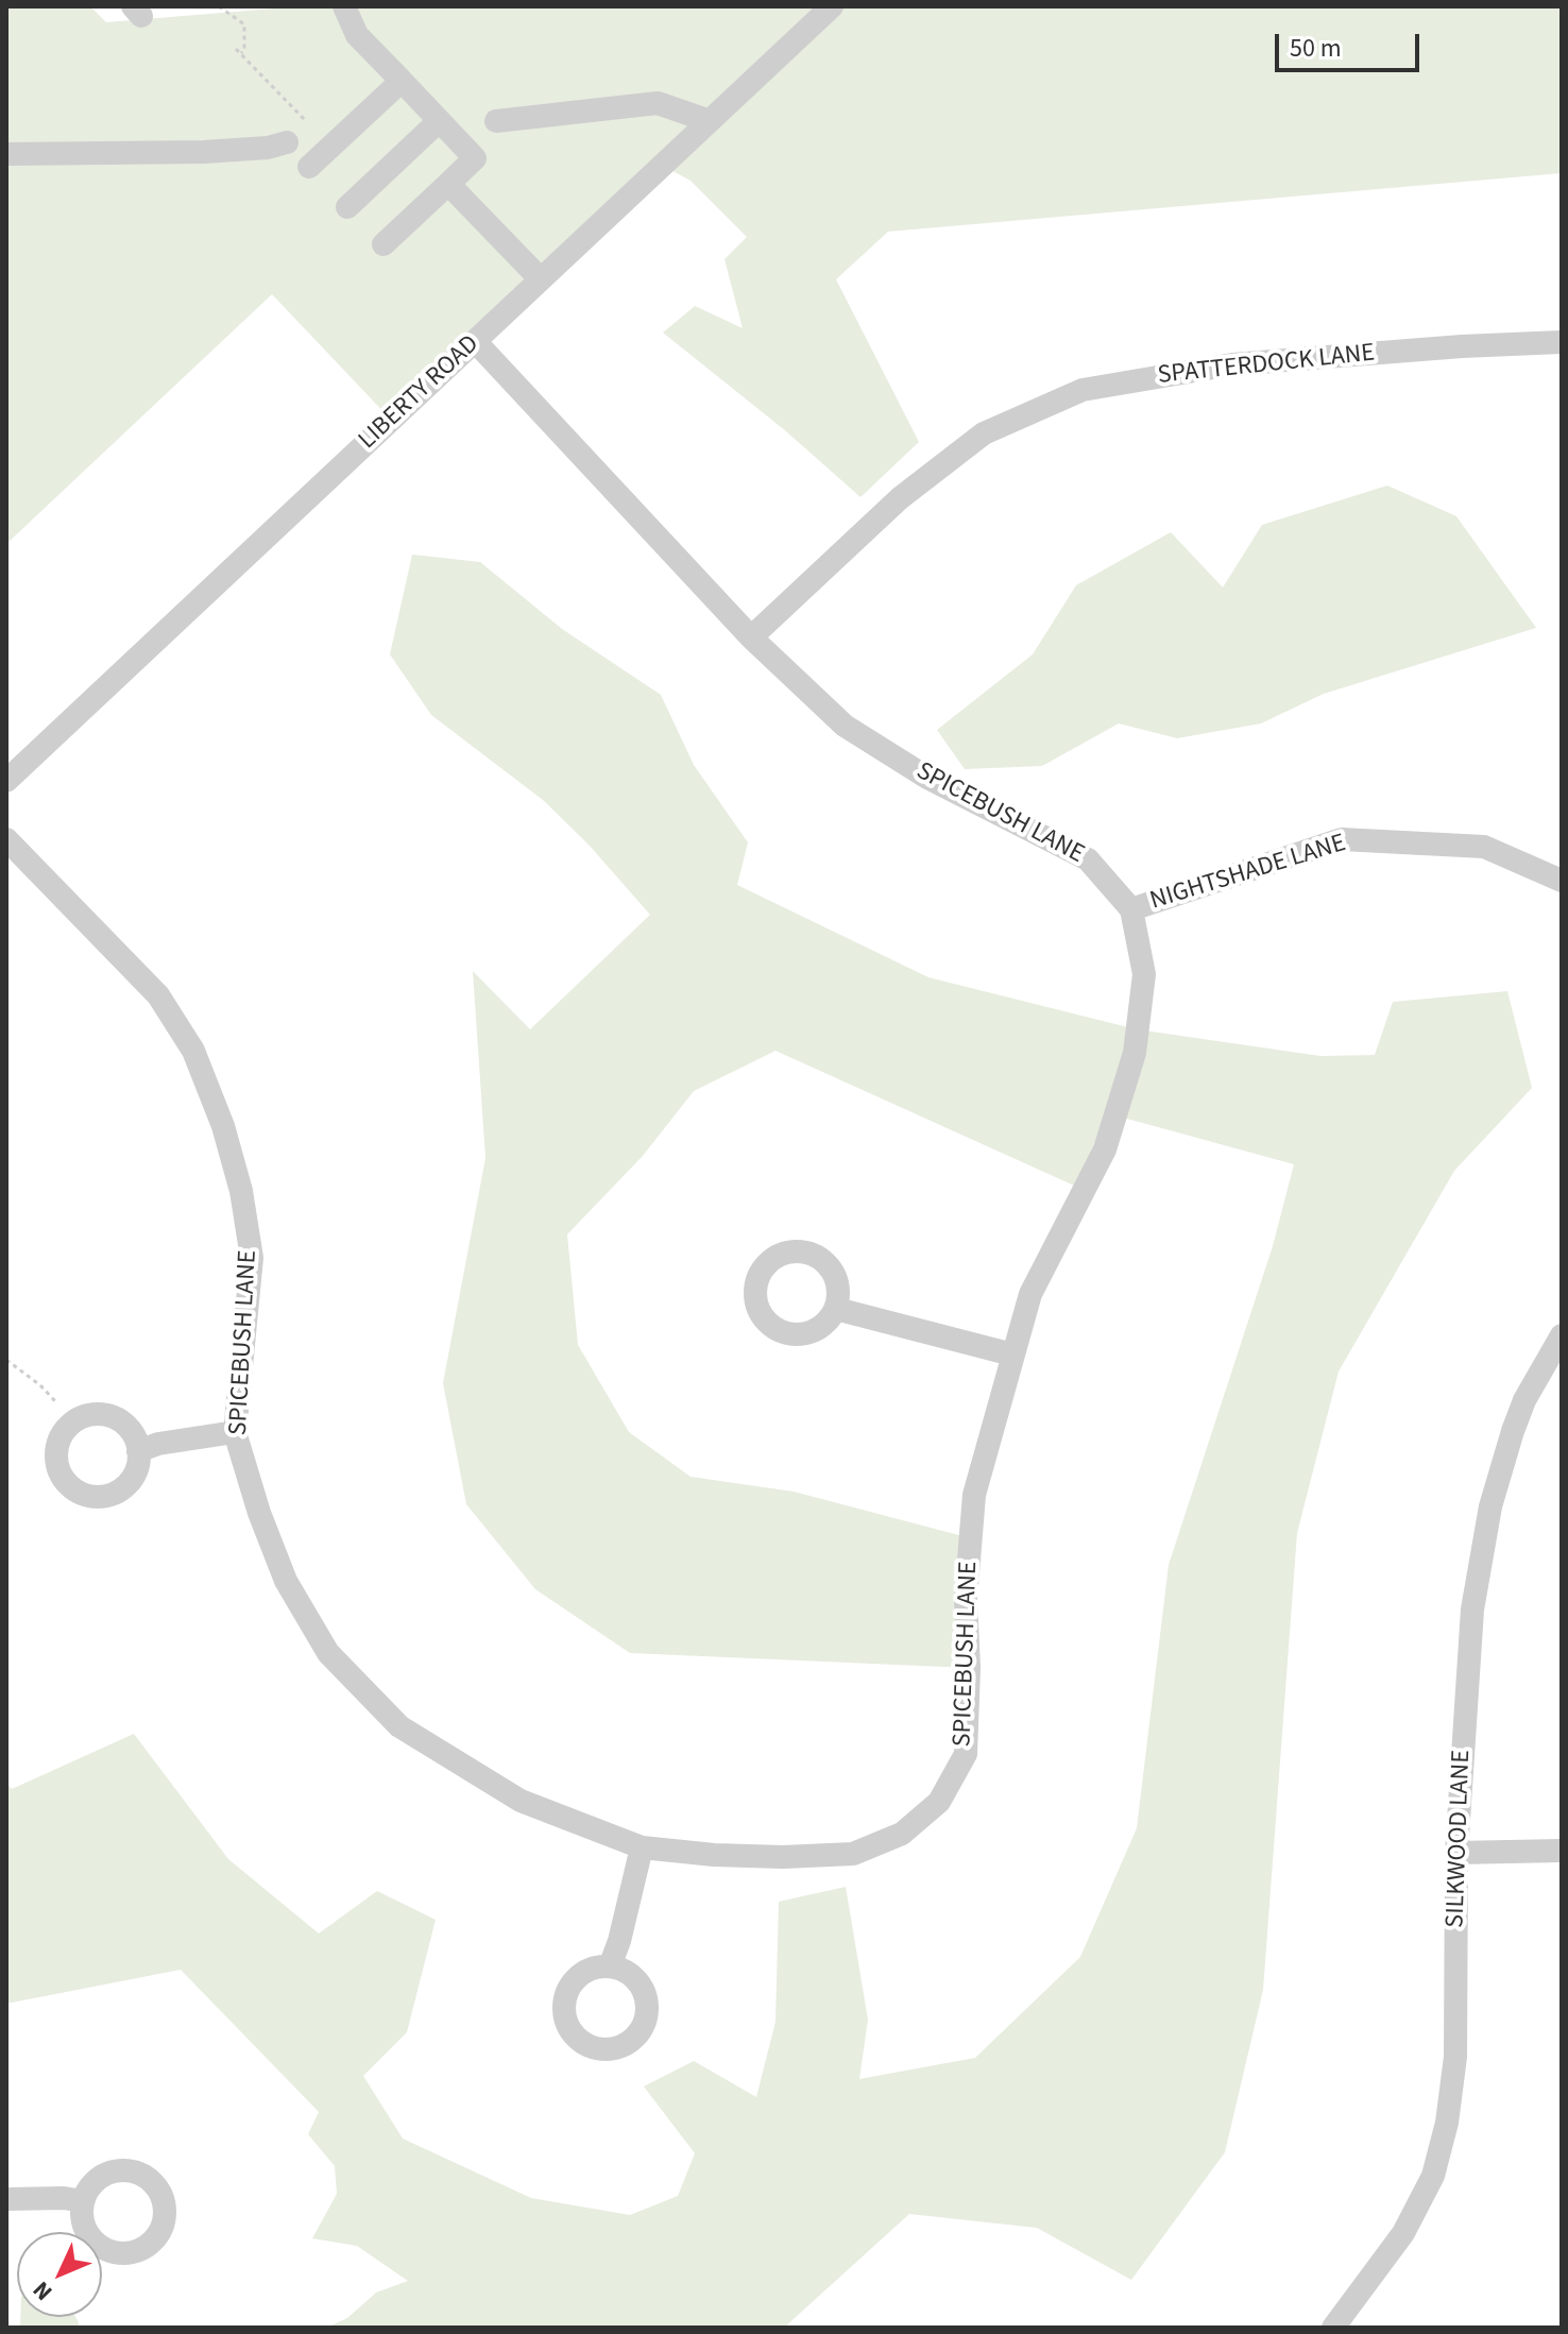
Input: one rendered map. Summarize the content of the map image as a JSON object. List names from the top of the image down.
{
  "streets": {
    "street": [
      "SPATTERDOCK LANE",
      "LIBERTY ROAD",
      "SPICEBUSH LANE",
      "NIGHTSHADE LANE",
      "SILKWOOD LANE"
    ]
  },
  "crossings": [
    ["SPATTERDOCK LANE", "SPICEBUSH LANE"],
    ["LIBERTY ROAD", "SPICEBUSH LANE"],
    ["SPICEBUSH LANE", "NIGHTSHADE LANE"]
  ],
  "scale_bar": "50 m",
  "north": "bottom left"
}
